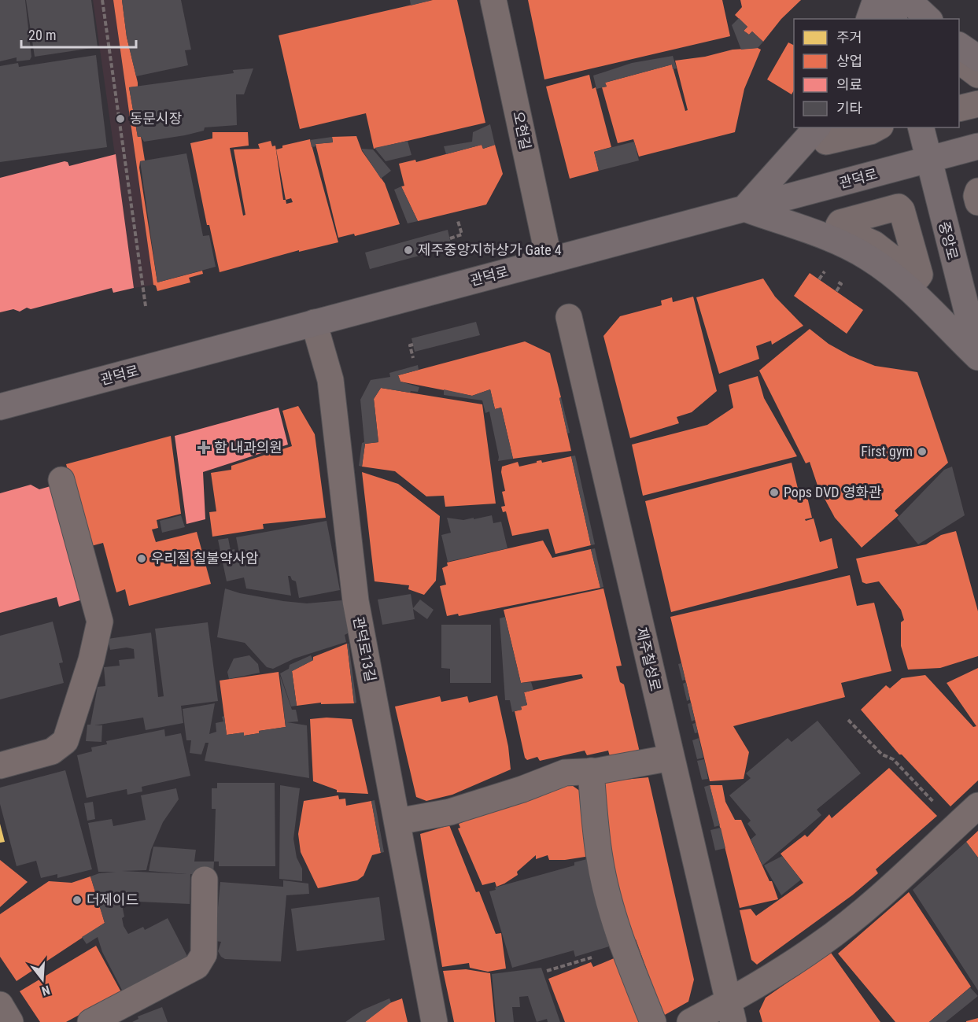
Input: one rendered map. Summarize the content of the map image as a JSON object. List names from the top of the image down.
{
  "streets": {
    "main road": ["관덕로", "중앙로"],
    "street": ["오현길", "관덕로13길", "제주칠성로"]
  },
  "crossings": [
    ["오현길", "관덕로"],
    ["관덕로", "중앙로"],
    ["관덕로", "관덕로13길"]
  ],
  "places": {
    "other": [
      "동문시장",
      "제주중앙지하상가 Gate 4",
      "First gym",
      "Pops DVD 영화관",
      "우리절 칠불약사암",
      "더제이드"
    ],
    "health": ["함 내과의원"]
  },
  "legend": [
    "주거",
    "상업",
    "의료",
    "기타"
  ],
  "scale_bar": "20 m",
  "north": "bottom"
}
